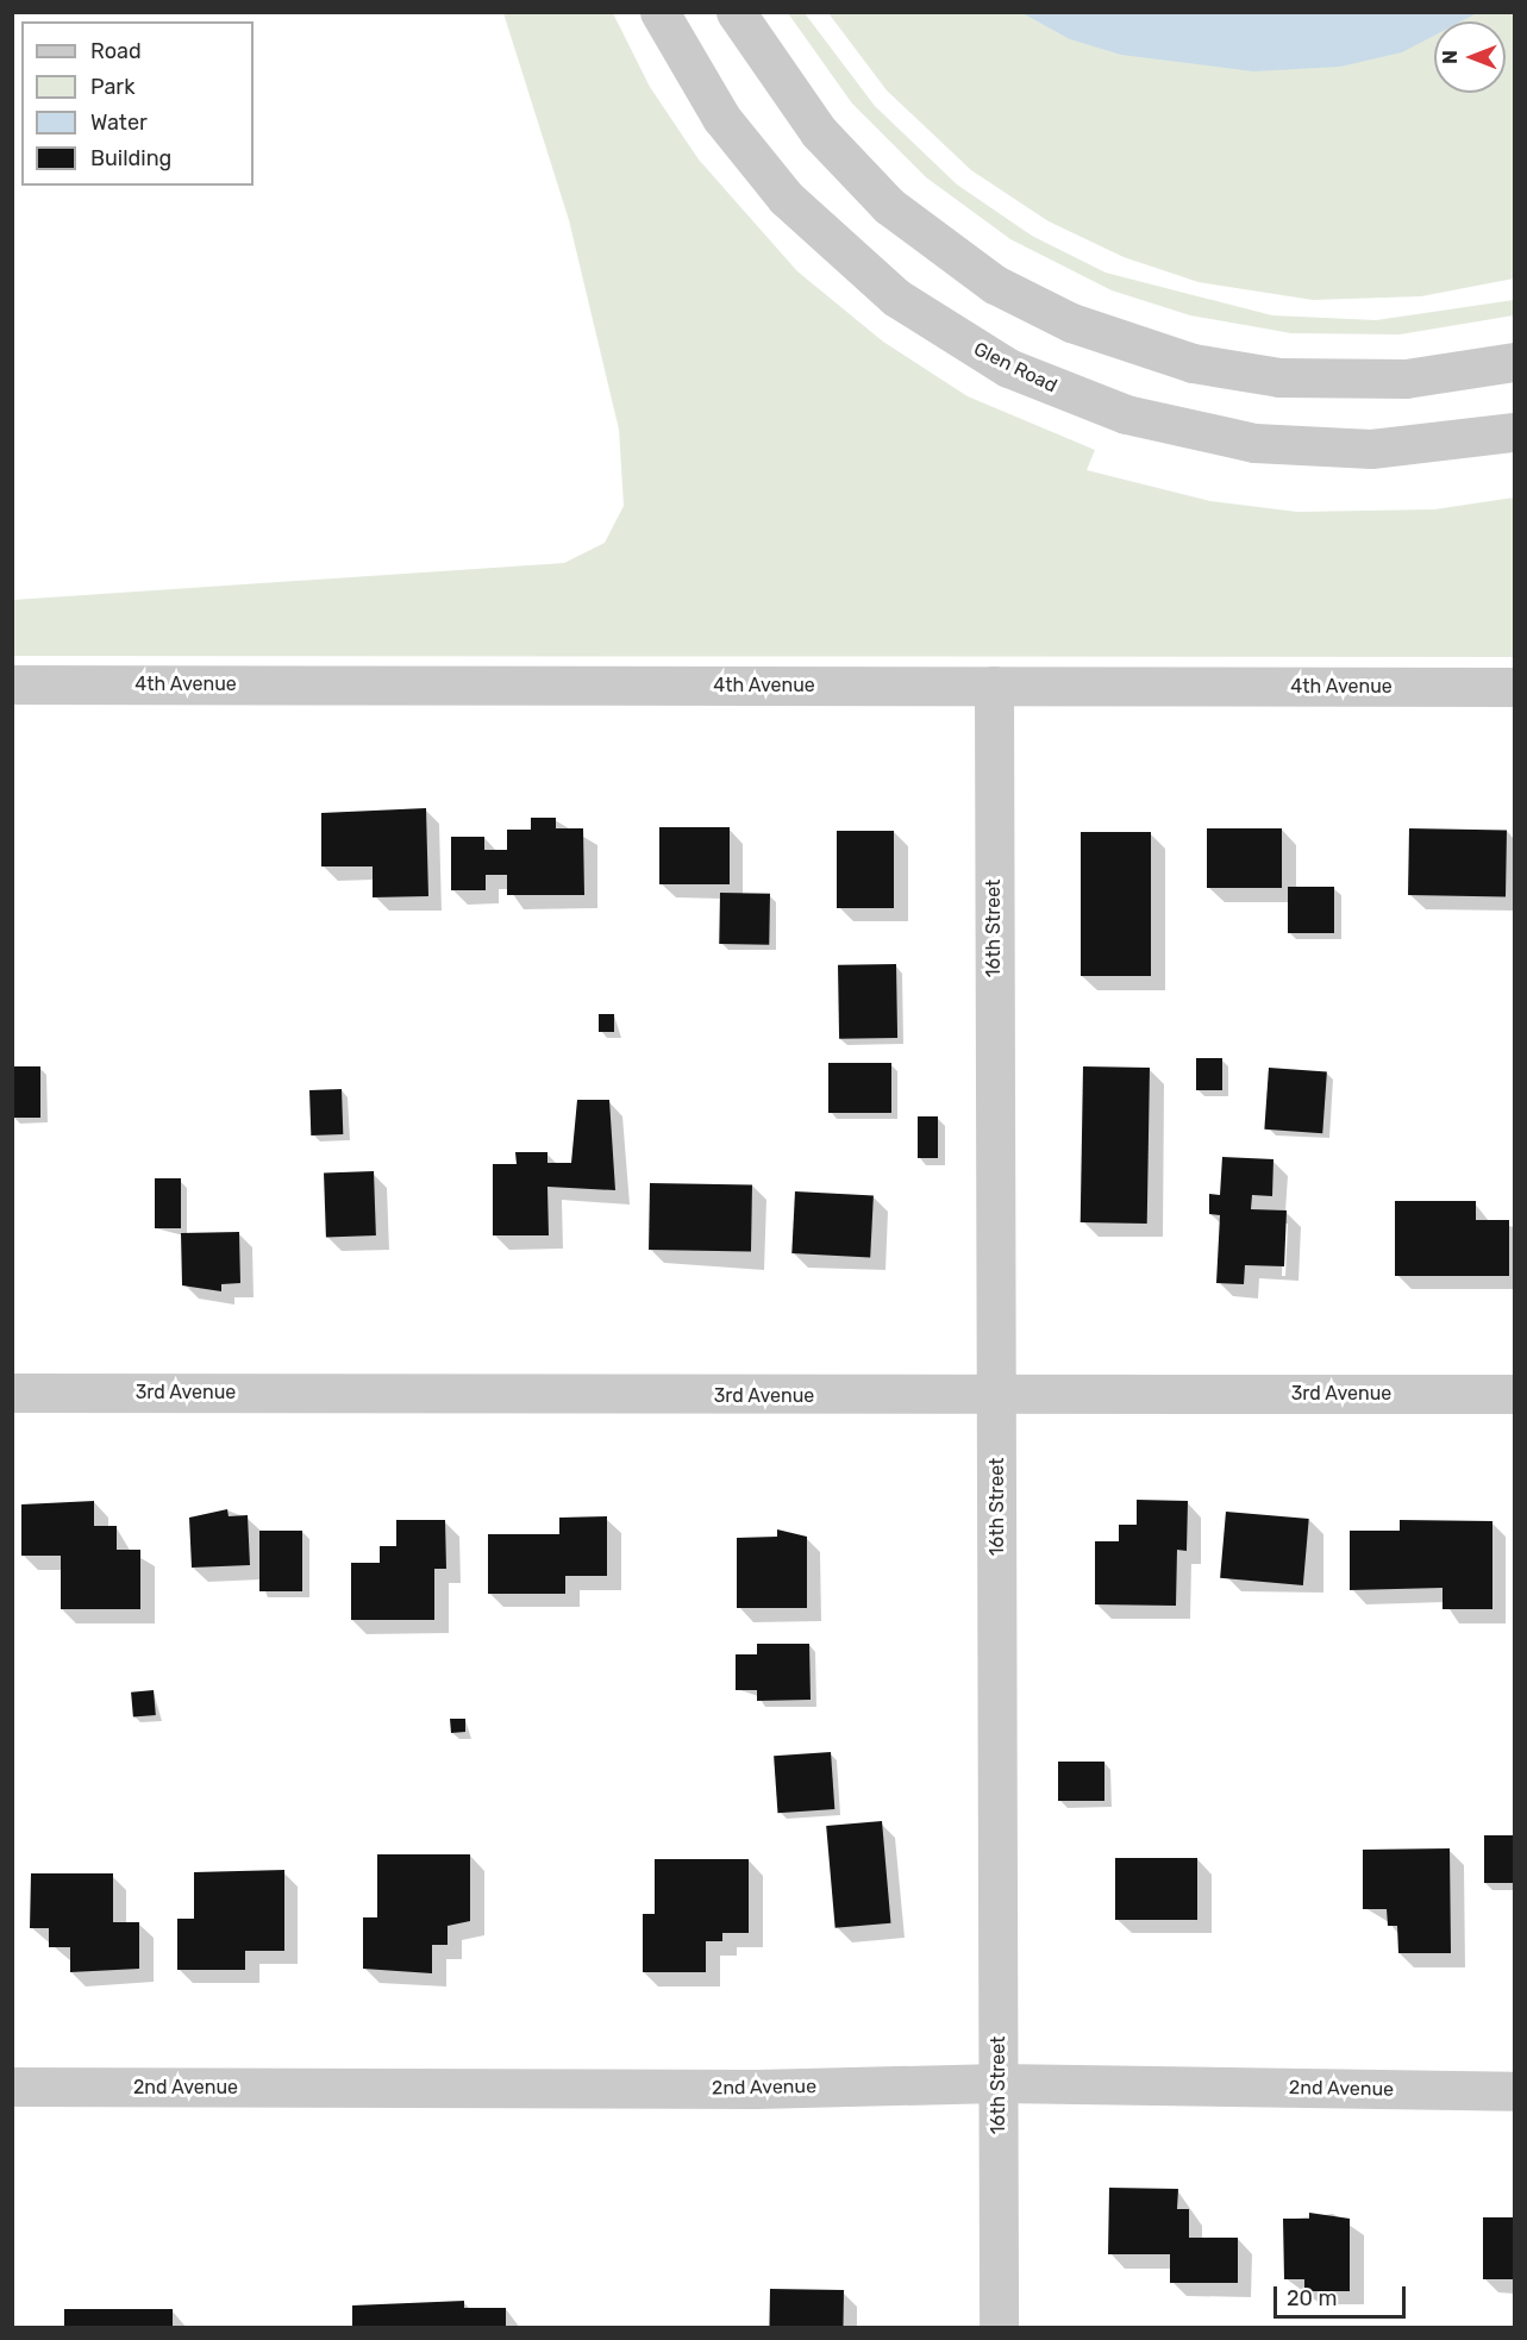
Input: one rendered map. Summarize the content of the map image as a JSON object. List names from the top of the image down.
{
  "streets": {
    "street": [
      "Glen Road",
      "4th Avenue",
      "16th Street",
      "3rd Avenue",
      "2nd Avenue"
    ]
  },
  "crossings": [
    ["4th Avenue", "16th Street"],
    ["16th Street", "3rd Avenue"],
    ["16th Street", "2nd Avenue"]
  ],
  "legend": [
    "Road",
    "Park",
    "Water",
    "Building"
  ],
  "scale_bar": "20 m",
  "north": "left"
}
